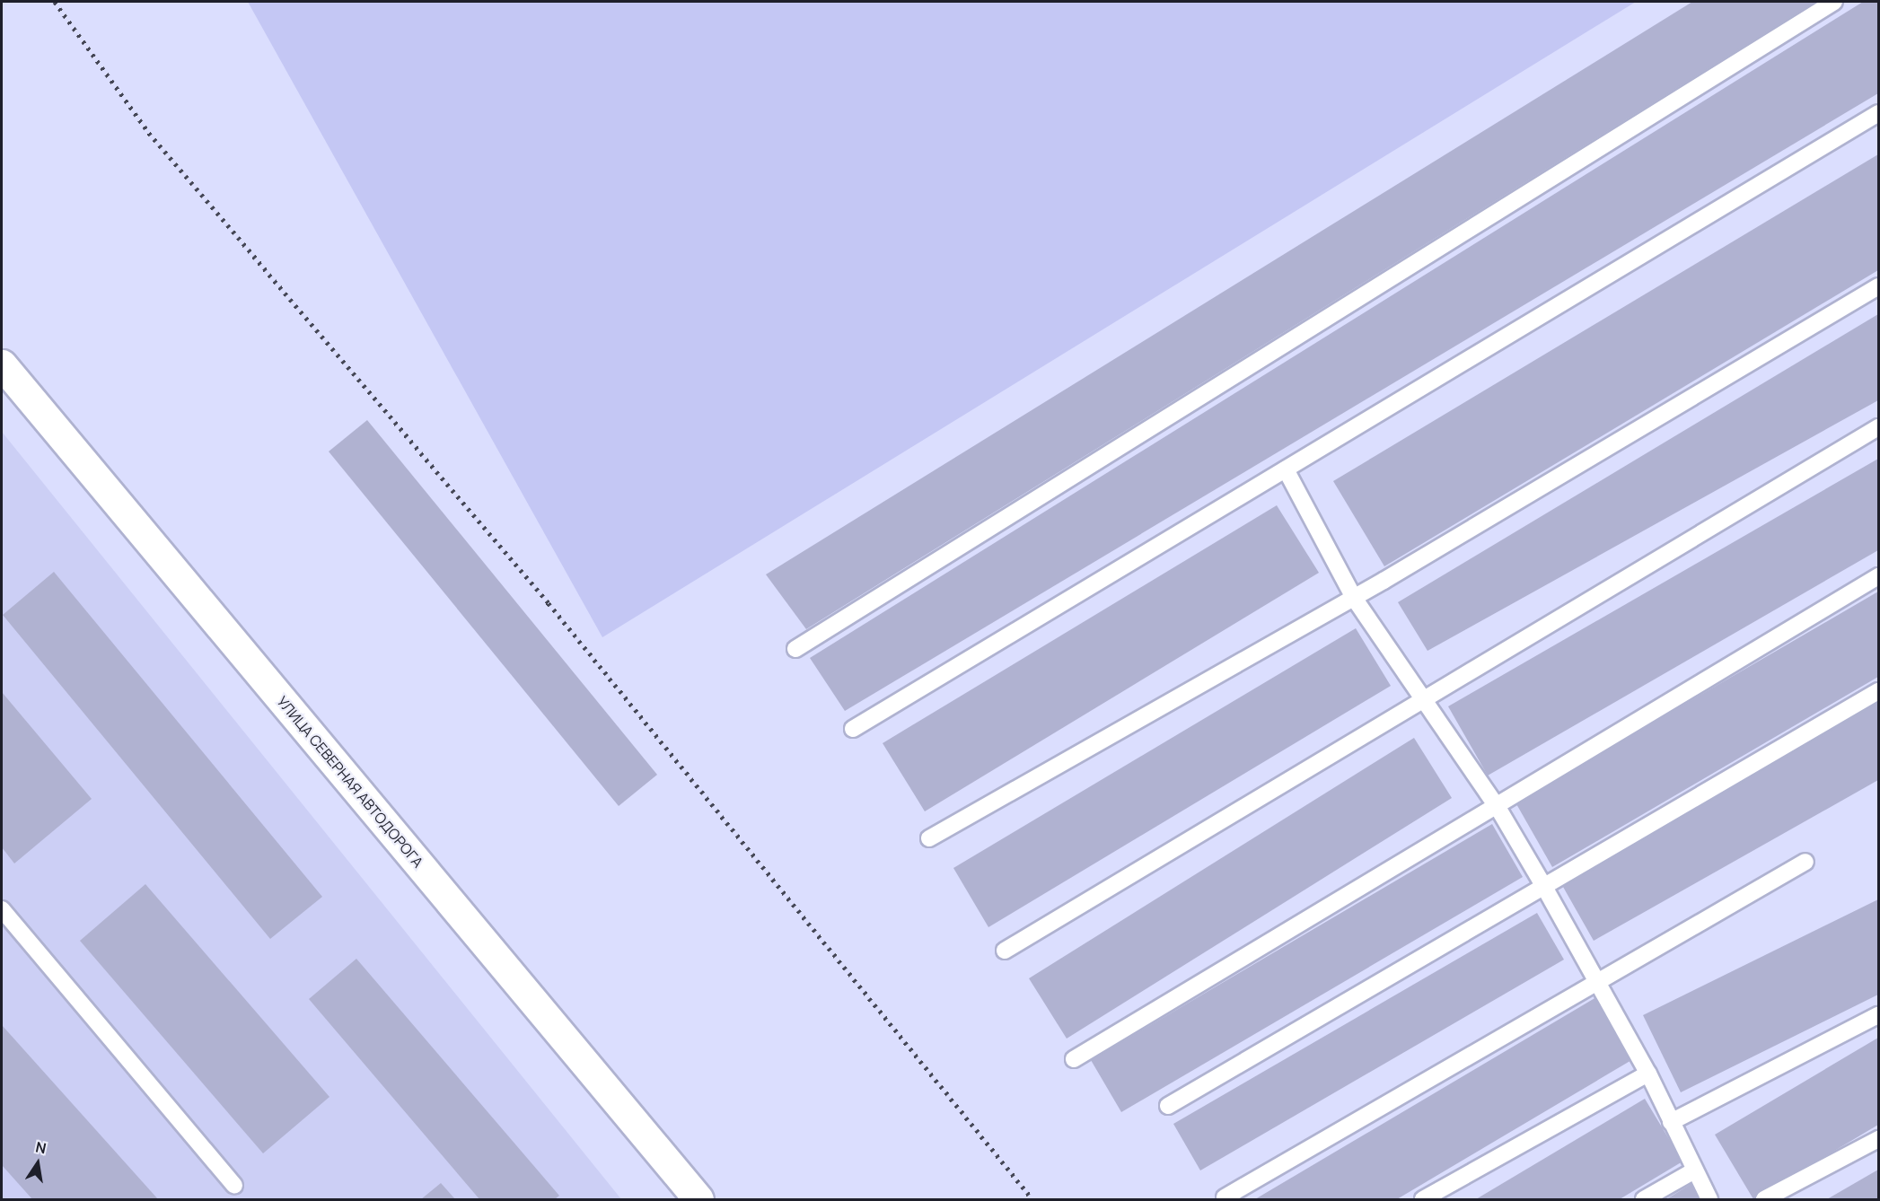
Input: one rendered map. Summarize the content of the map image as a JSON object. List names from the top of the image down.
{
  "streets": {
    "main road": ["УЛИЦА СЕВЕРНАЯ АВТОДОРОГА"]
  },
  "north": "top"
}
